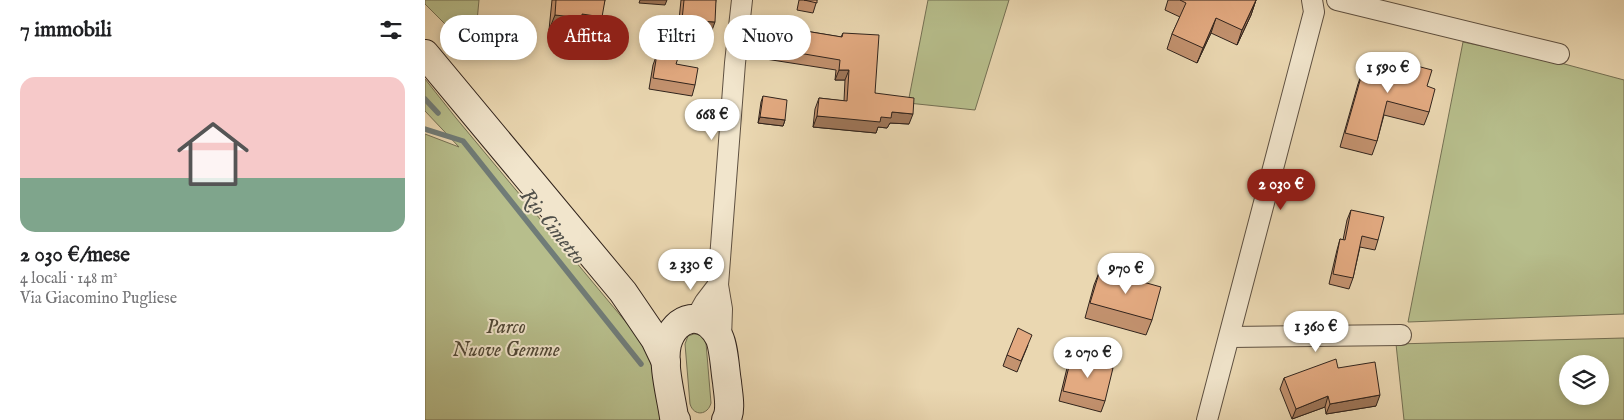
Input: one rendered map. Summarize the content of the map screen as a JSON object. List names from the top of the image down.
{
  "water": ["Rio Cimetto"],
  "parks": ["Parco Nuove Gemme"],
  "page": {
    "heading": "7 immobili",
    "chip": [
      "Compra",
      "Affitta",
      "Filtri",
      "Nuovo"
    ],
    "price": [
      "1 590 €",
      "668 €",
      "2 030 €",
      "2 330 €",
      "970 €",
      "1 360 €",
      "2 070 €"
    ],
    "list": [
      {
        "name": "2 030 €/mese",
        "note": "4 locali · 148 m² · Via Giacomino Pugliese"
      }
    ]
  }
}
